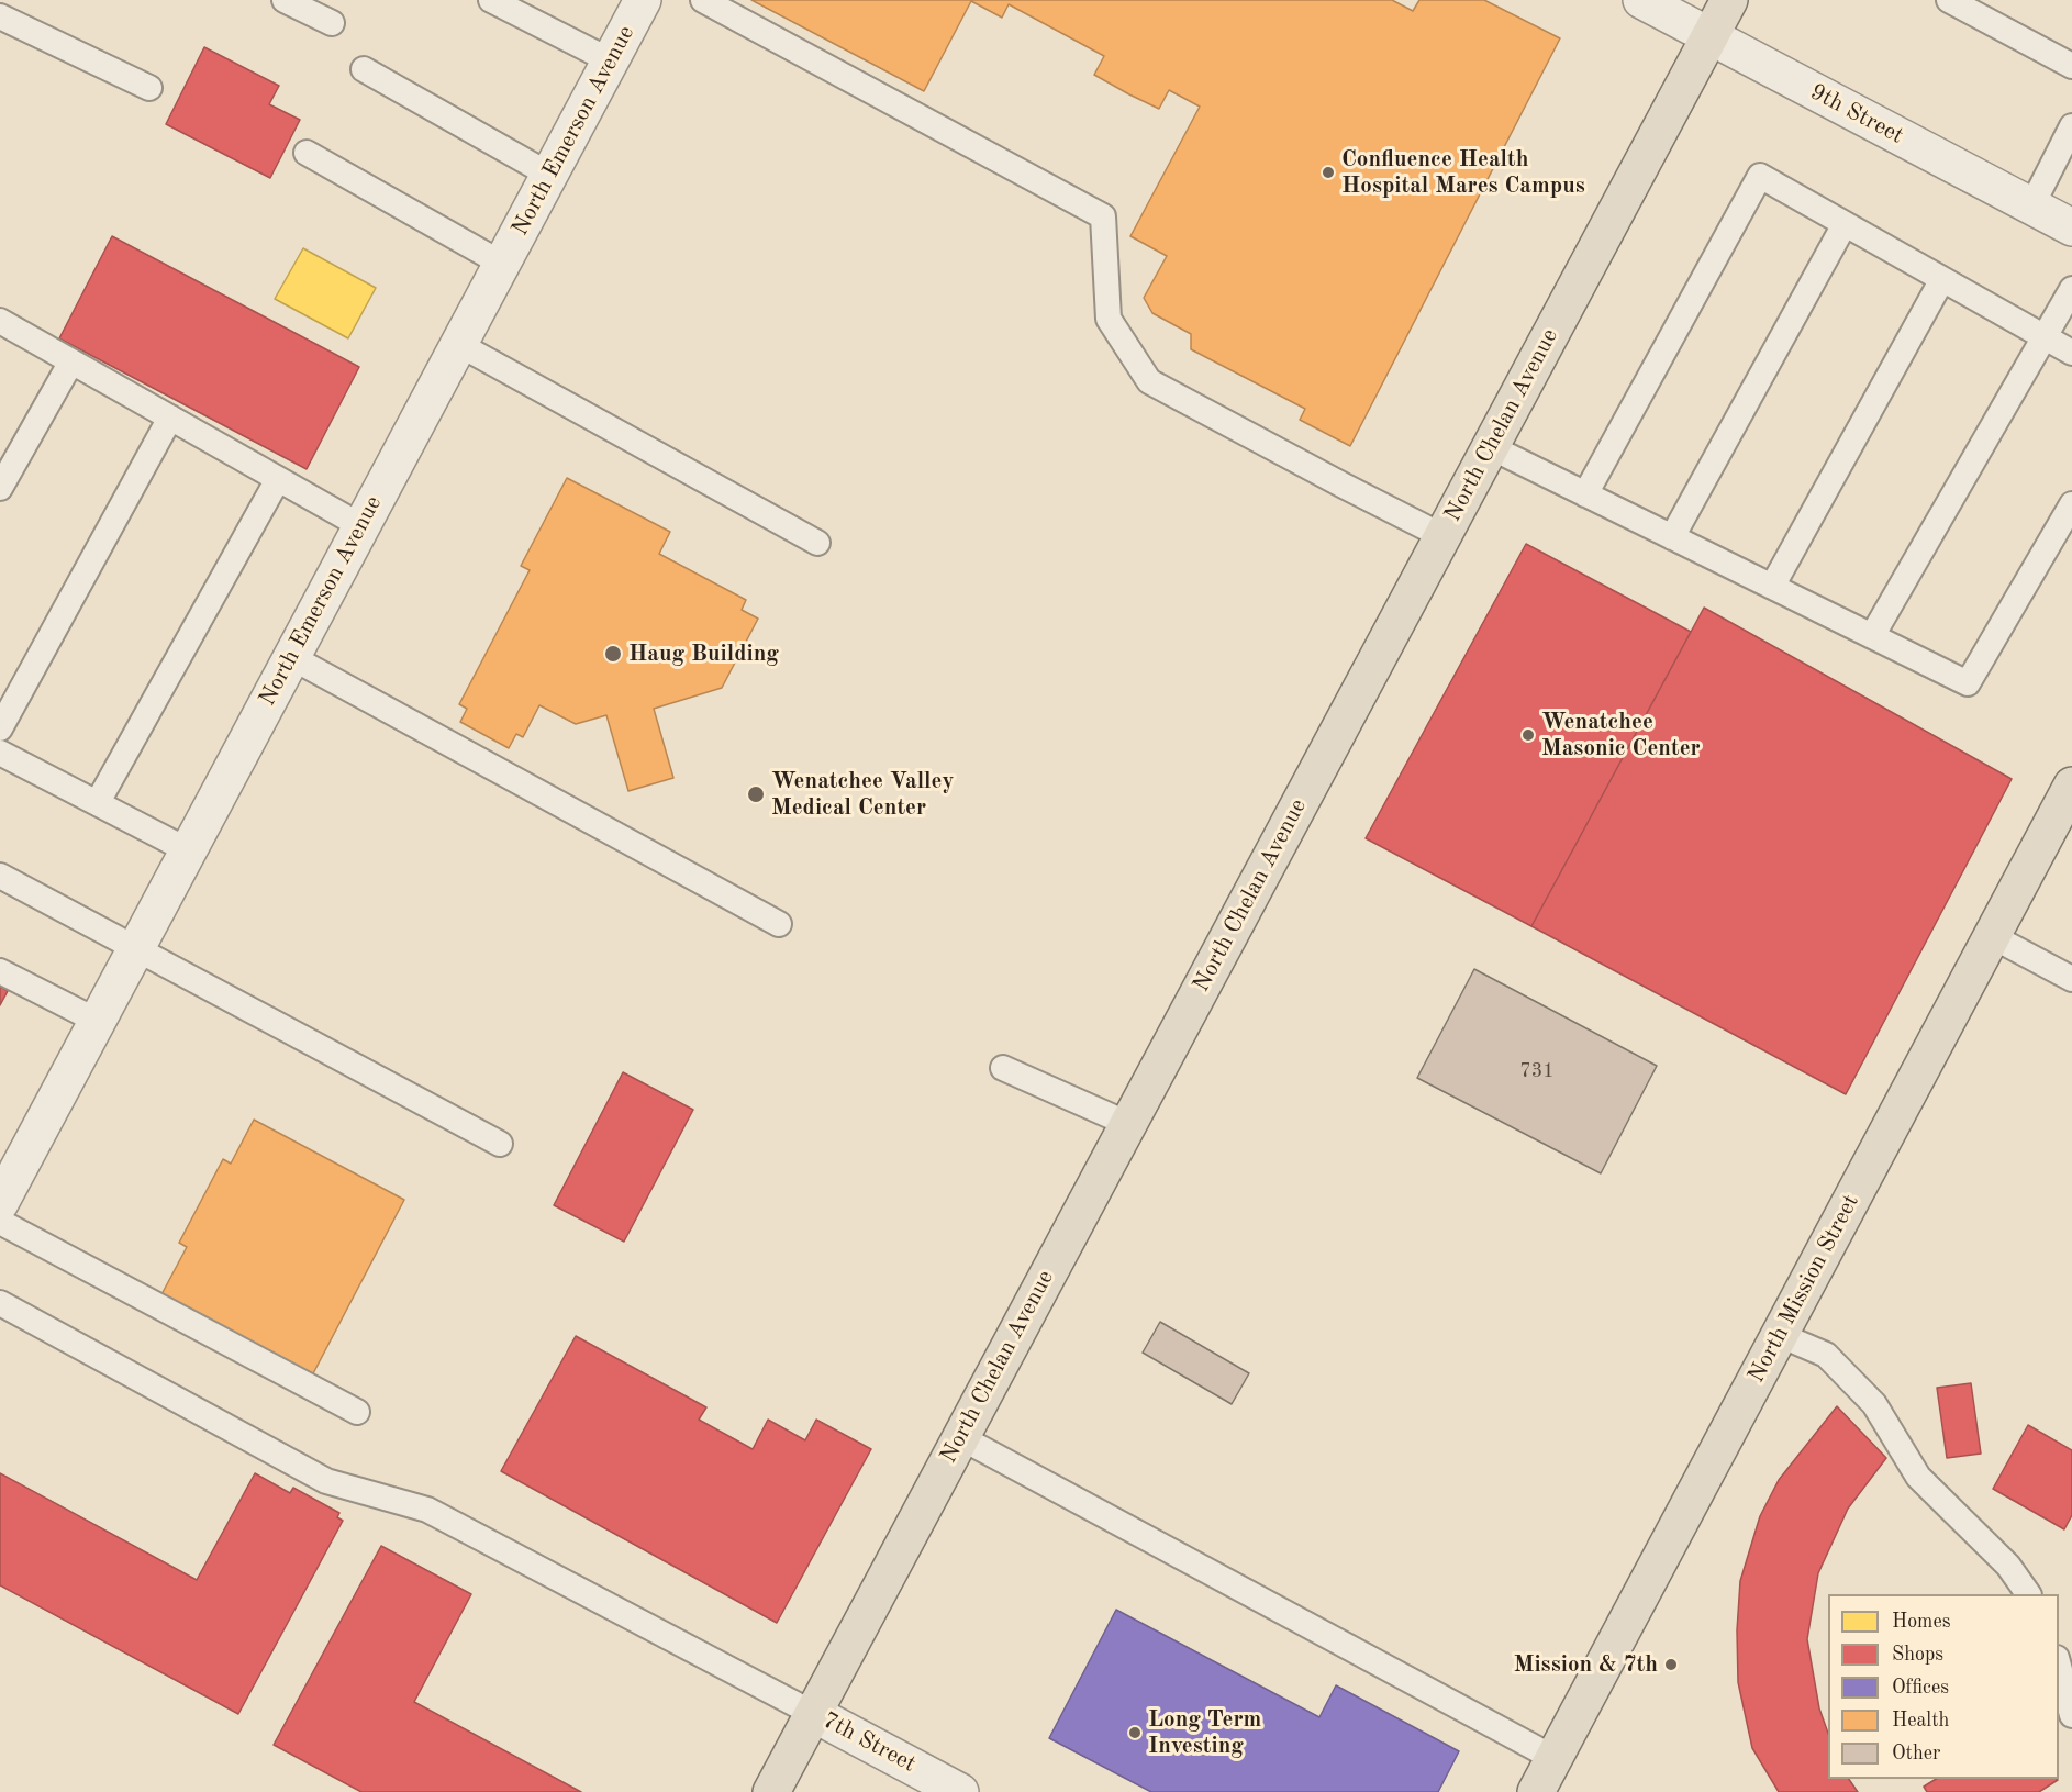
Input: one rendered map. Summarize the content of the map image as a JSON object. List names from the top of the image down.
{
  "streets": {
    "main road": ["North Chelan Avenue", "North Mission Street"],
    "street": ["9th Street", "North Emerson Avenue", "7th Street"]
  },
  "crossings": [
    ["9th Street", "North Chelan Avenue"],
    ["North Chelan Avenue", "7th Street"]
  ],
  "places": [
    "Confluence Health Hospital Mares Campus",
    "Haug Building",
    "Wenatchee Masonic Center",
    "Wenatchee Valley Medical Center",
    "Mission & 7th",
    "Long Term Investing"
  ],
  "house_numbers": ["731"],
  "legend": [
    "Homes",
    "Shops",
    "Offices",
    "Health",
    "Other"
  ]
}
